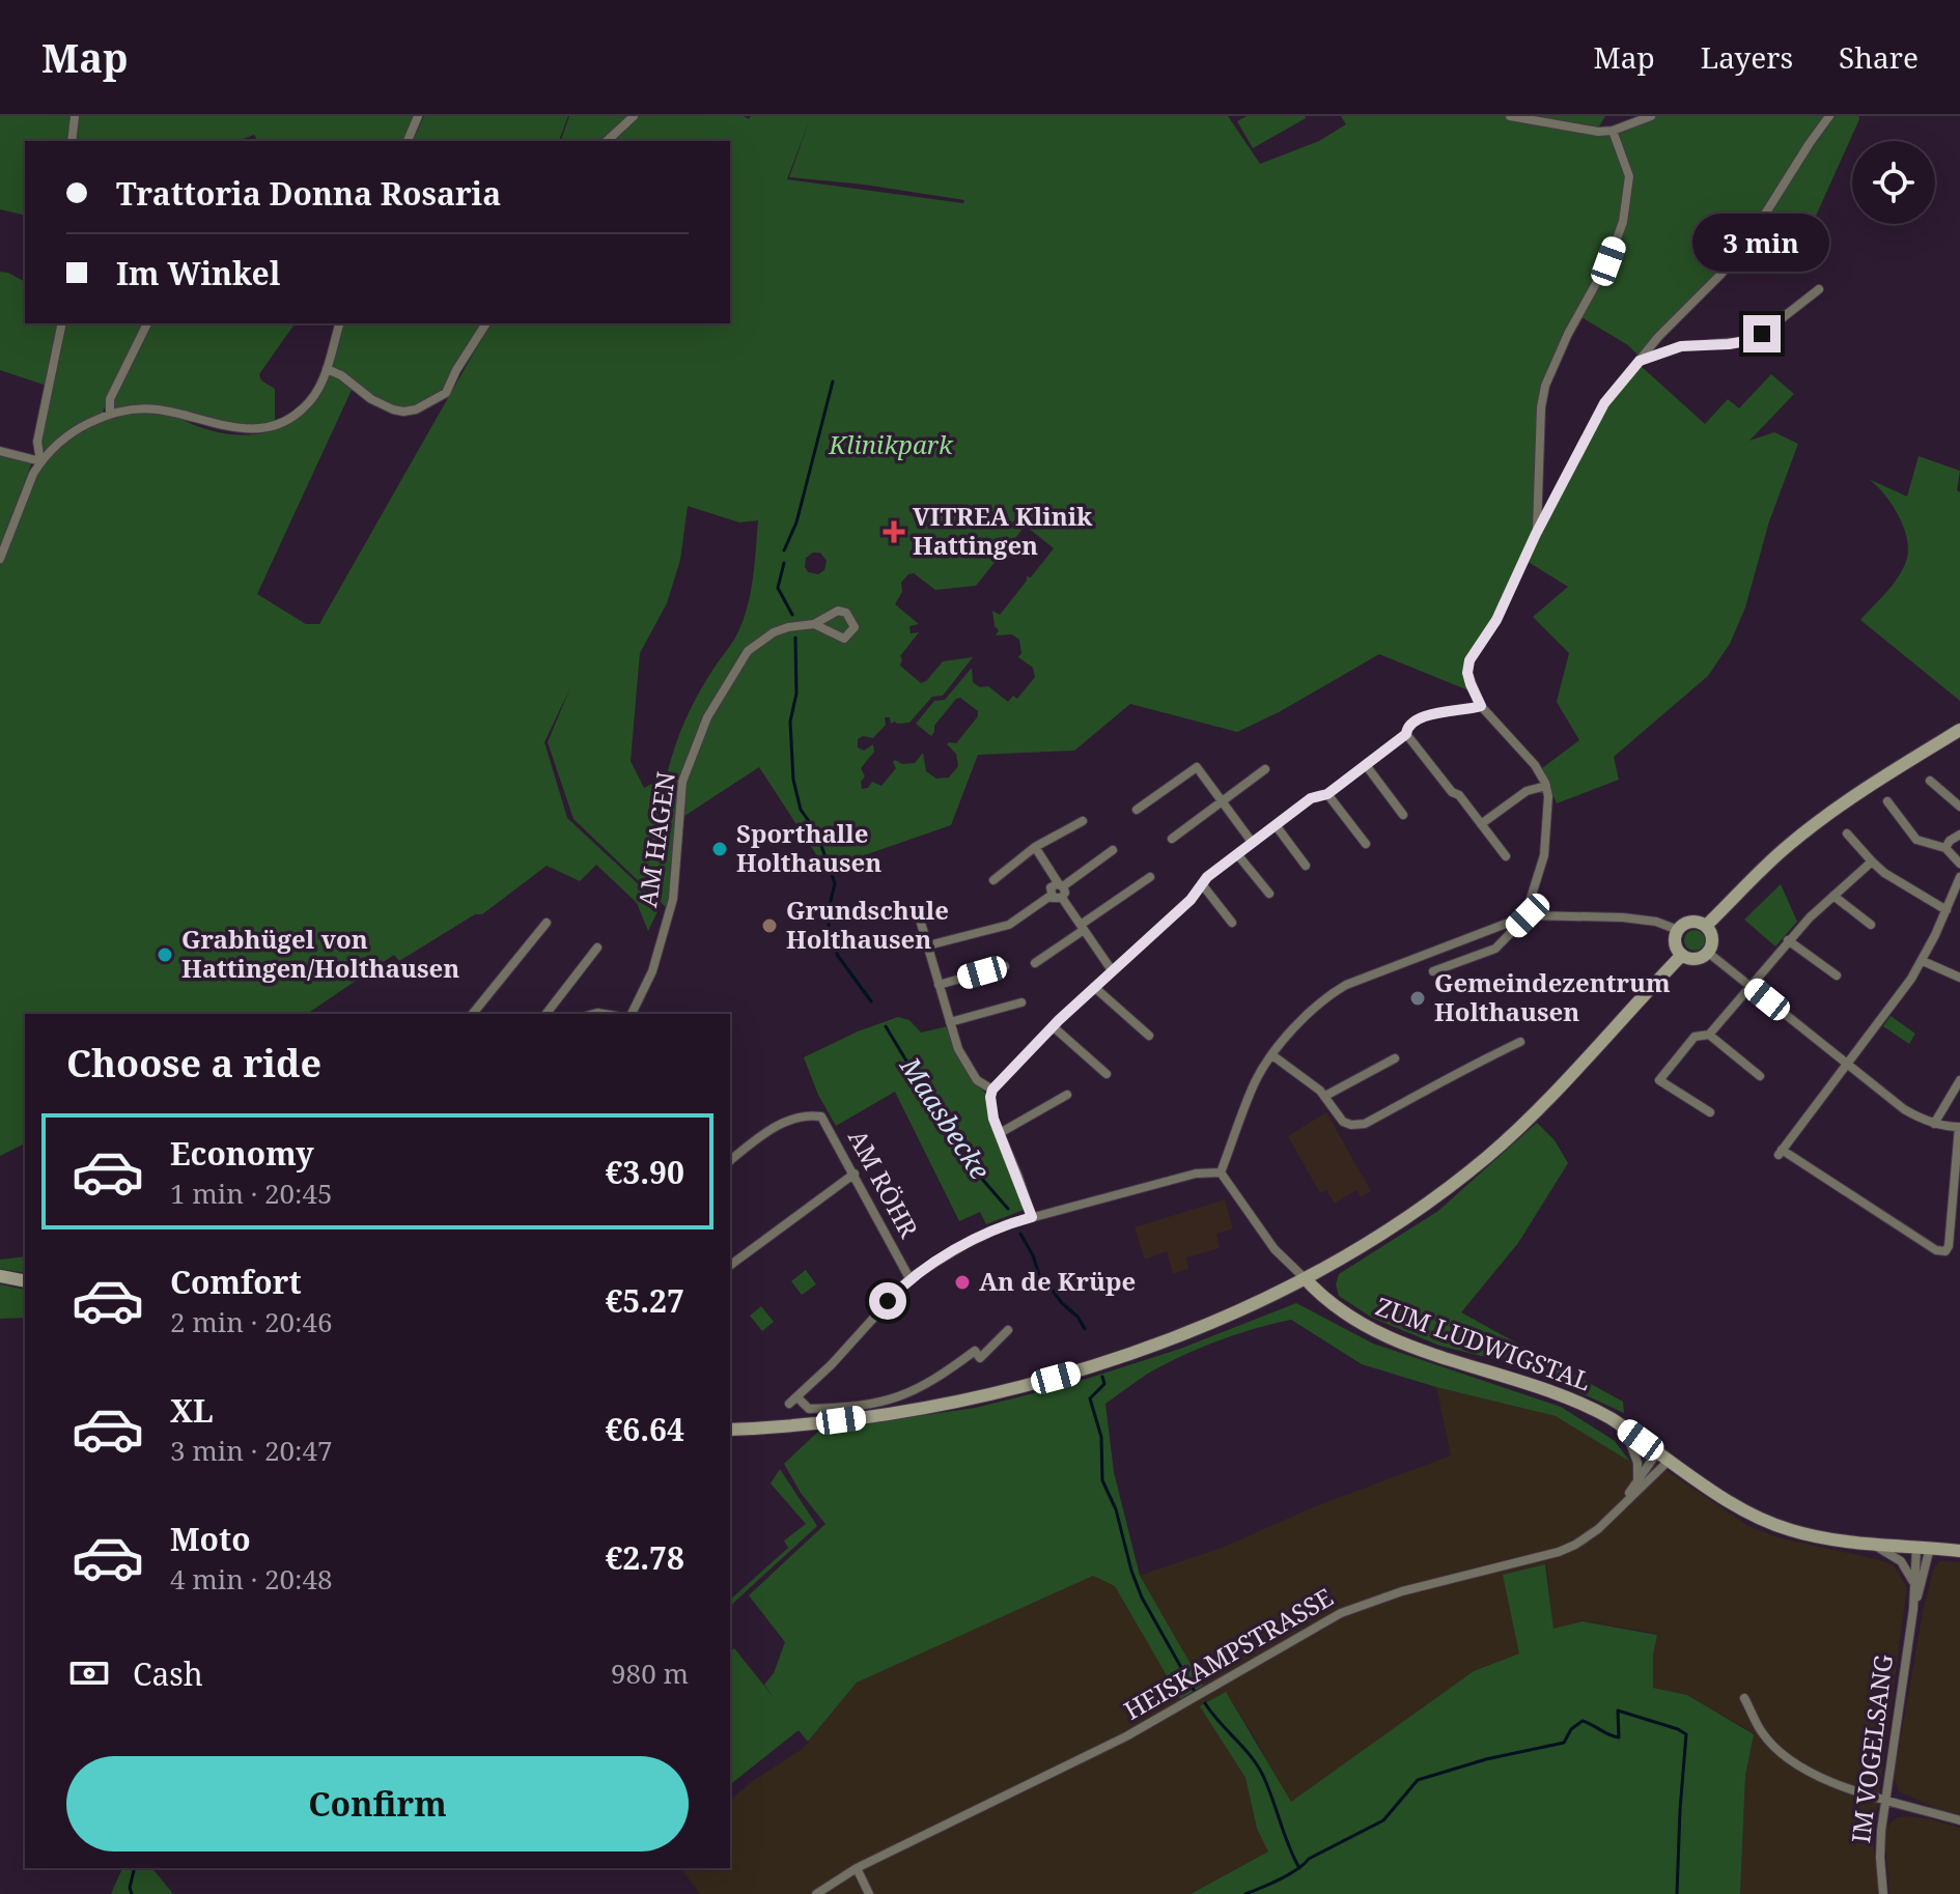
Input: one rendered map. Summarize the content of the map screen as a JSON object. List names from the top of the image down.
{
  "streets": {
    "street": [
      "AM HAGEN",
      "AM RÖHR",
      "ZUM LUDWIGSTAL",
      "HEISKAMPSTRASSE",
      "IM VOGELSANG"
    ]
  },
  "crossings": [
    ["ZUM LUDWIGSTAL", "HEISKAMPSTRASSE"],
    ["ZUM LUDWIGSTAL", "IM VOGELSANG"]
  ],
  "water": ["Maasbecke"],
  "parks": ["Klinikpark"],
  "places": {
    "health": ["VITREA Klinik Hattingen"],
    "other": [
      "Sporthalle Holthausen",
      "Grundschule Holthausen",
      "Grabhügel von Hattingen/Holthausen",
      "Gemeindezentrum Holthausen",
      "An de Krüpe"
    ]
  },
  "page": {
    "header": "Map",
    "nav": ["Map", "Layers", "Share"],
    "banner": ["Trattoria Donna Rosaria", "Im Winkel"],
    "bubble": "3 min",
    "heading": "Choose a ride",
    "list": [
      {
        "name": "Economy",
        "note": "1 min · 20:45",
        "value": "€3.90"
      },
      {
        "name": "Comfort",
        "note": "2 min · 20:46",
        "value": "€5.27"
      },
      {
        "name": "XL",
        "note": "3 min · 20:47",
        "value": "€6.64"
      },
      {
        "name": "Moto",
        "note": "4 min · 20:48",
        "value": "€2.78"
      }
    ],
    "pay": ["Cash", "980 m"],
    "buttons": "Confirm"
  }
}
